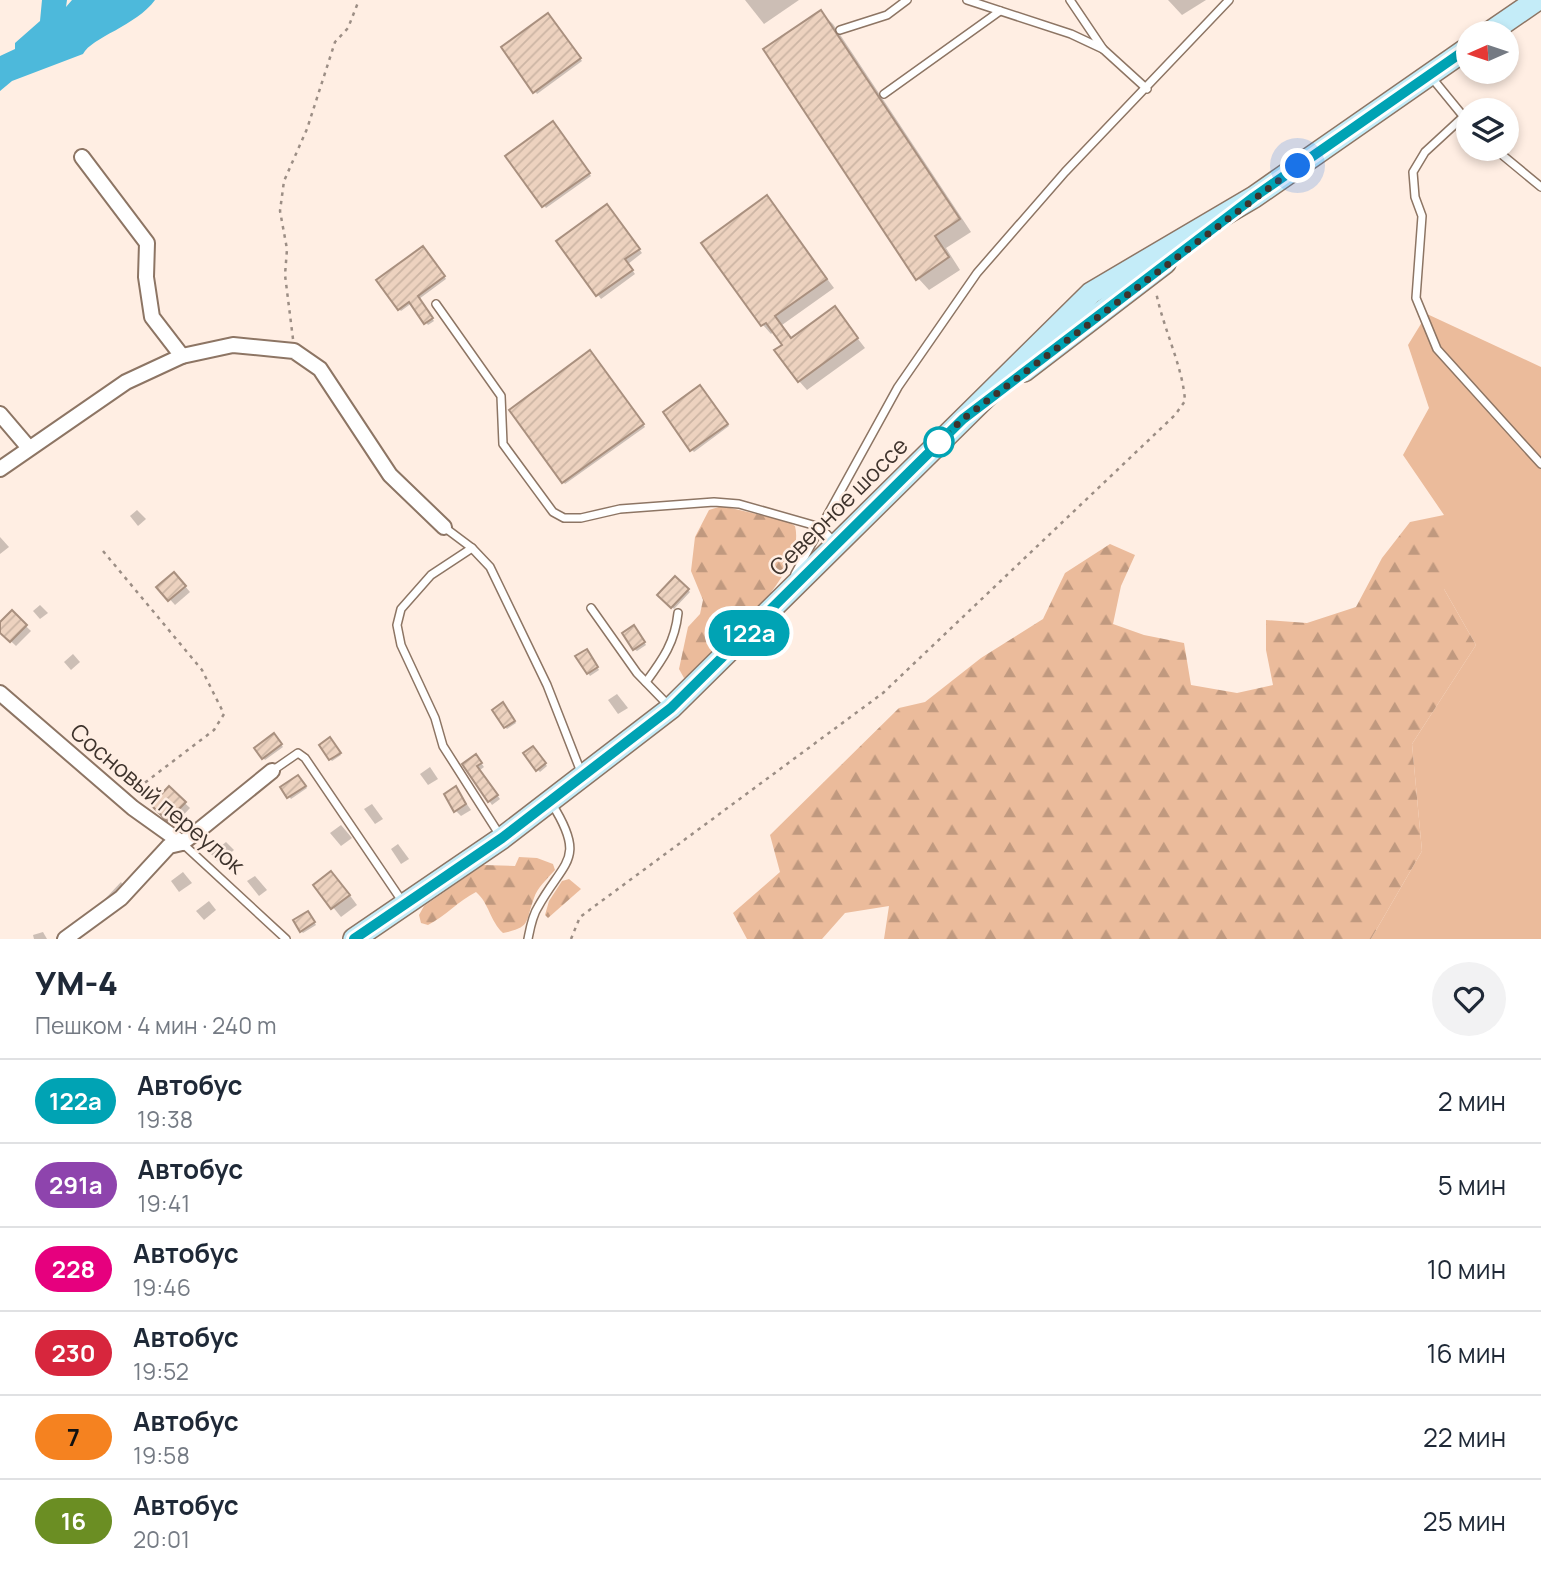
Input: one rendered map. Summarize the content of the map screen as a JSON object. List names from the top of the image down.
{
  "streets": {
    "main road": ["Северное шоссе"],
    "street": ["Сосновый переулок"]
  },
  "lines": ["bus line 122а"],
  "north": "left",
  "page": {
    "on_map": "122а",
    "heading": ["УМ-4", "Пешком · 4 мин · 240 m"],
    "list": [
      {
        "mark": "122а",
        "name": "Автобус",
        "note": "19:38",
        "value": "2 мин"
      },
      {
        "mark": "291а",
        "name": "Автобус",
        "note": "19:41",
        "value": "5 мин"
      },
      {
        "mark": "228",
        "name": "Автобус",
        "note": "19:46",
        "value": "10 мин"
      },
      {
        "mark": "230",
        "name": "Автобус",
        "note": "19:52",
        "value": "16 мин"
      },
      {
        "mark": "7",
        "name": "Автобус",
        "note": "19:58",
        "value": "22 мин"
      },
      {
        "mark": "16",
        "name": "Автобус",
        "note": "20:01",
        "value": "25 мин"
      }
    ]
  }
}
